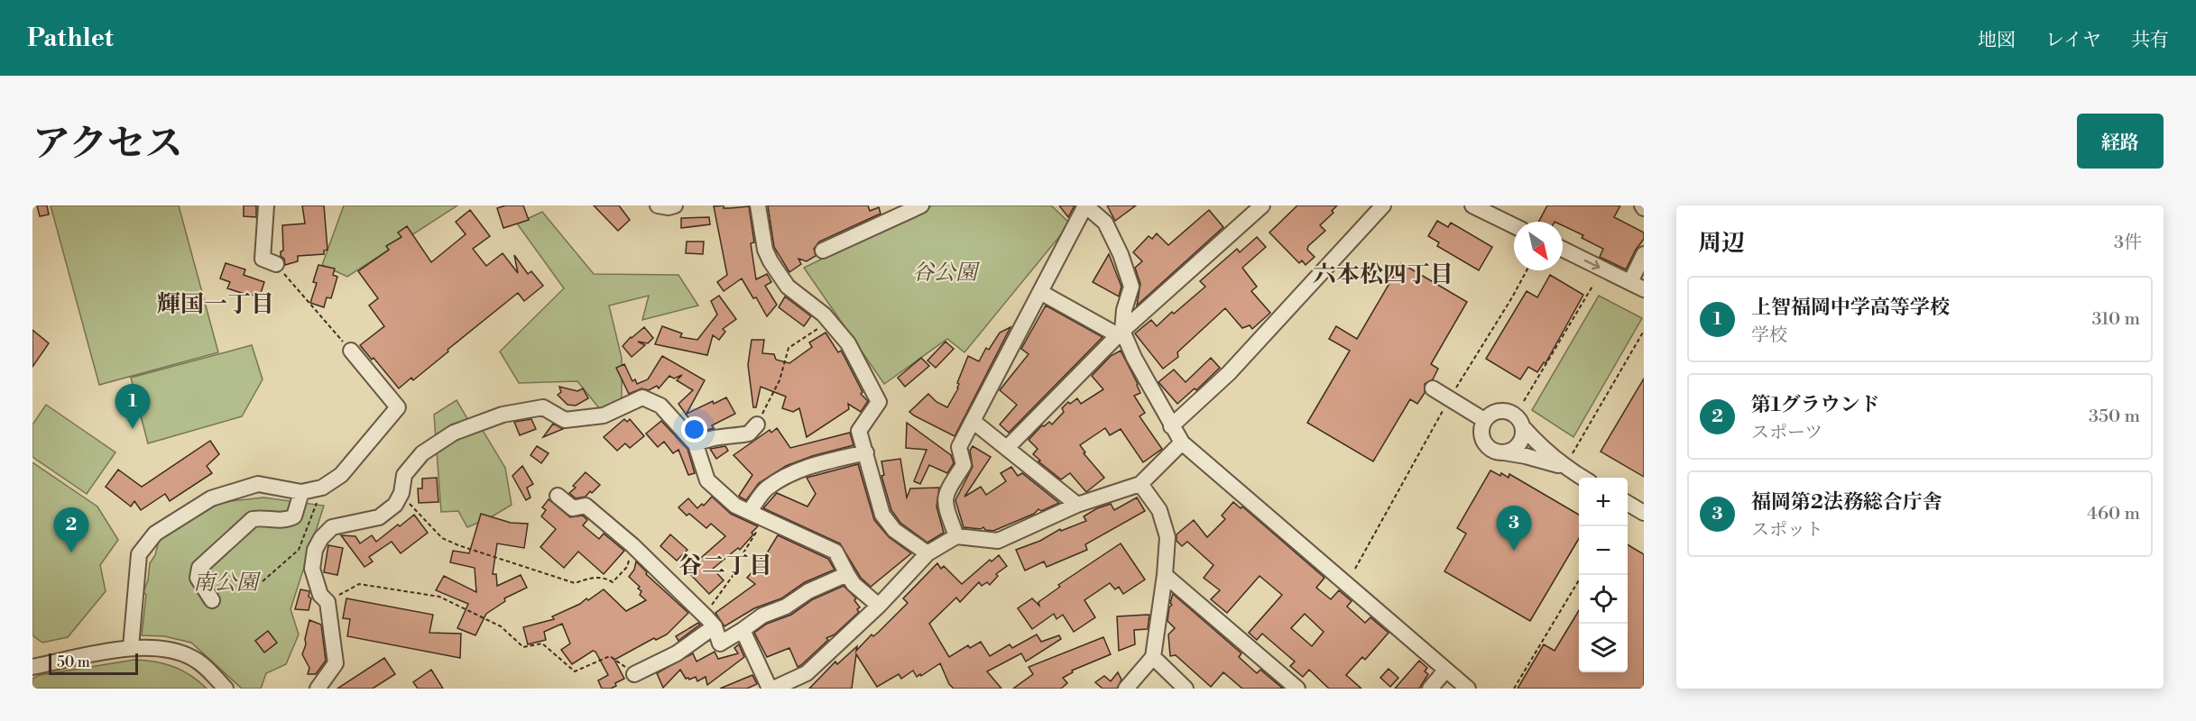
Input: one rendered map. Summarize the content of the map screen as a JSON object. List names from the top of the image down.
{
  "districts": ["六本松四丁目", "輝国一丁目", "谷二丁目"],
  "parks": ["谷公園", "南公園"],
  "scale_bar": "50 m",
  "north": "bottom right",
  "page": {
    "header": "Pathlet",
    "nav": ["地図", "レイヤ", "共有"],
    "title": "アクセス",
    "buttons": "経路",
    "heading": ["周辺", "3件"],
    "list": [
      {
        "mark": "1",
        "name": "上智福岡中学高等学校",
        "note": "学校",
        "value": "310 m"
      },
      {
        "mark": "2",
        "name": "第1グラウンド",
        "note": "スポーツ",
        "value": "350 m"
      },
      {
        "mark": "3",
        "name": "福岡第2法務総合庁舎",
        "note": "スポット",
        "value": "460 m"
      }
    ],
    "pins": ["1", "3", "2"],
    "map_buttons": ["+", "−"],
    "scale": "50 m"
  }
}
